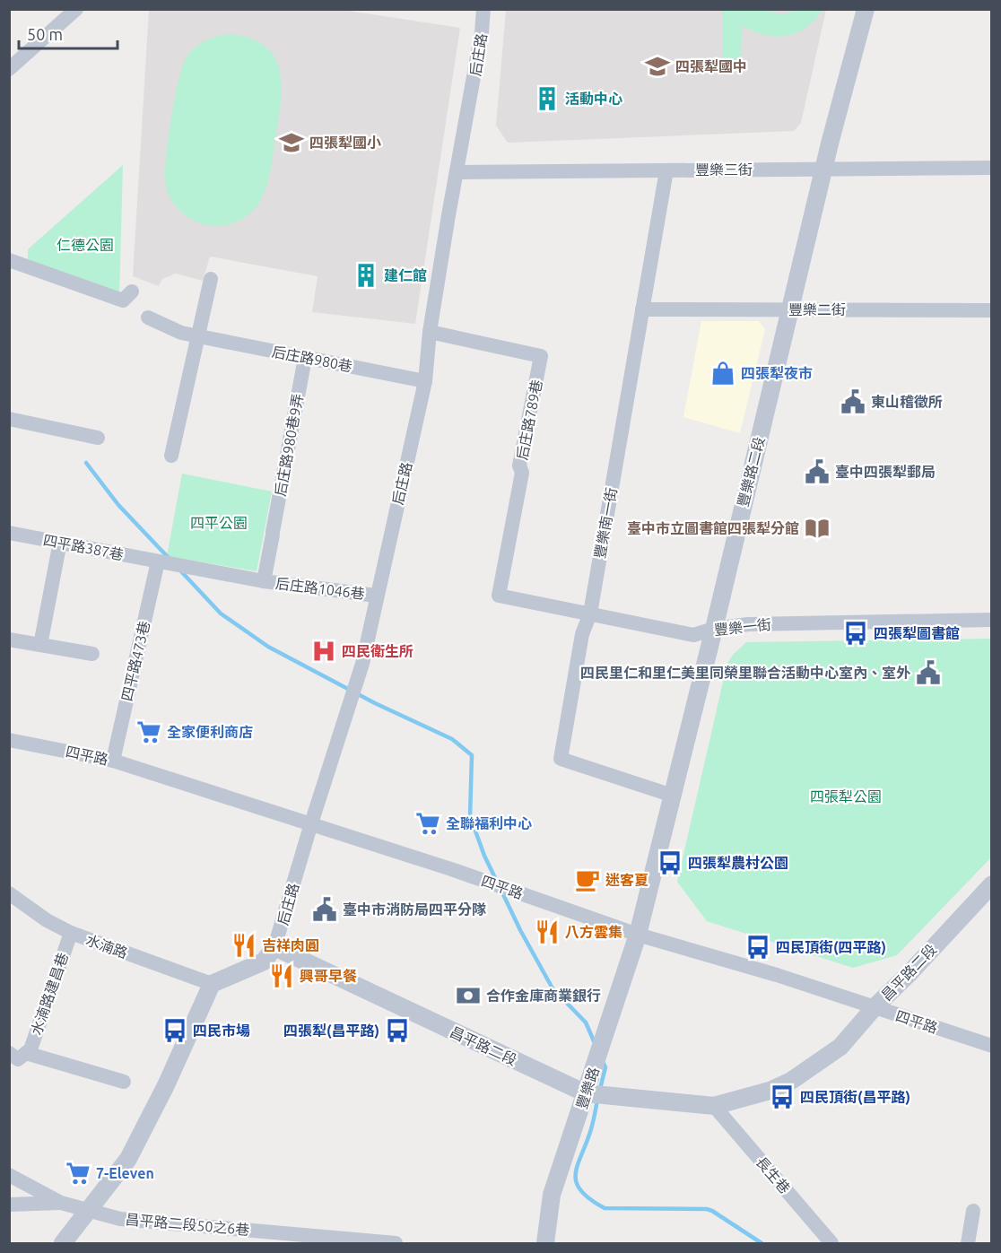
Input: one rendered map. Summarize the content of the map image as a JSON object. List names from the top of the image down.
{
  "streets": {
    "street": [
      "后庄路",
      "豐樂三街",
      "豐樂二街",
      "后庄路980巷",
      "后庄路789巷",
      "后庄路980巷9弄",
      "豐樂路二段",
      "豐樂南一街",
      "四平路387巷",
      "后庄路1046巷",
      "豐樂一街",
      "四平路473巷",
      "四平路",
      "水湳路",
      "昌平路二段",
      "水湳路建昌巷",
      "豐樂路",
      "長生巷",
      "昌平路二段50之6巷"
    ]
  },
  "crossings": [
    ["后庄路", "豐樂三街"],
    ["后庄路", "后庄路980巷"],
    ["后庄路", "后庄路789巷"],
    ["后庄路", "后庄路1046巷"],
    ["后庄路", "四平路"],
    ["后庄路", "昌平路二段"],
    ["豐樂三街", "豐樂路二段"],
    ["豐樂三街", "豐樂南一街"],
    ["豐樂二街", "豐樂路二段"],
    ["豐樂二街", "豐樂南一街"],
    ["后庄路980巷", "后庄路980巷9弄"],
    ["后庄路789巷", "豐樂一街"],
    ["后庄路980巷9弄", "后庄路1046巷"],
    ["豐樂路二段", "豐樂南一街"],
    ["豐樂路二段", "豐樂一街"],
    ["豐樂路二段", "四平路"],
    ["豐樂路二段", "豐樂路"],
    ["豐樂南一街", "豐樂一街"],
    ["四平路387巷", "后庄路1046巷"],
    ["四平路387巷", "四平路473巷"],
    ["后庄路1046巷", "四平路473巷"],
    ["四平路473巷", "四平路"],
    ["四平路", "昌平路二段"],
    ["四平路", "豐樂路"],
    ["水湳路", "水湳路建昌巷"],
    ["昌平路二段", "豐樂路"],
    ["昌平路二段", "長生巷"]
  ],
  "parks": ["仁德公園", "四平公園", "四張犁公園"],
  "places": {
    "school or university": ["四張犁國中", "四張犁國小"],
    "building": ["活動中心", "建仁館"],
    "shop": ["四張犁夜市"],
    "public building": [
      "東山稽徵所",
      "臺中四張犁郵局",
      "四民里仁和里仁美里同榮里聯合活動中心室內、室外",
      "臺中市消防局四平分隊"
    ],
    "library": ["臺中市立圖書館四張犁分館"],
    "bus stop": [
      "四張犁圖書館",
      "四張犁農村公園",
      "四民頂街(四平路)",
      "四民市場",
      "四張犁(昌平路)",
      "四民頂街(昌平路)"
    ],
    "hospital": ["四民衛生所"],
    "supermarket": ["全家便利商店", "全聯福利中心", "7-Eleven"],
    "cafe": ["迷客夏"],
    "restaurant": ["八方雲集", "吉祥肉圓", "興哥早餐"],
    "bank": ["合作金庫商業銀行"]
  },
  "scale_bar": "50 m"
}
